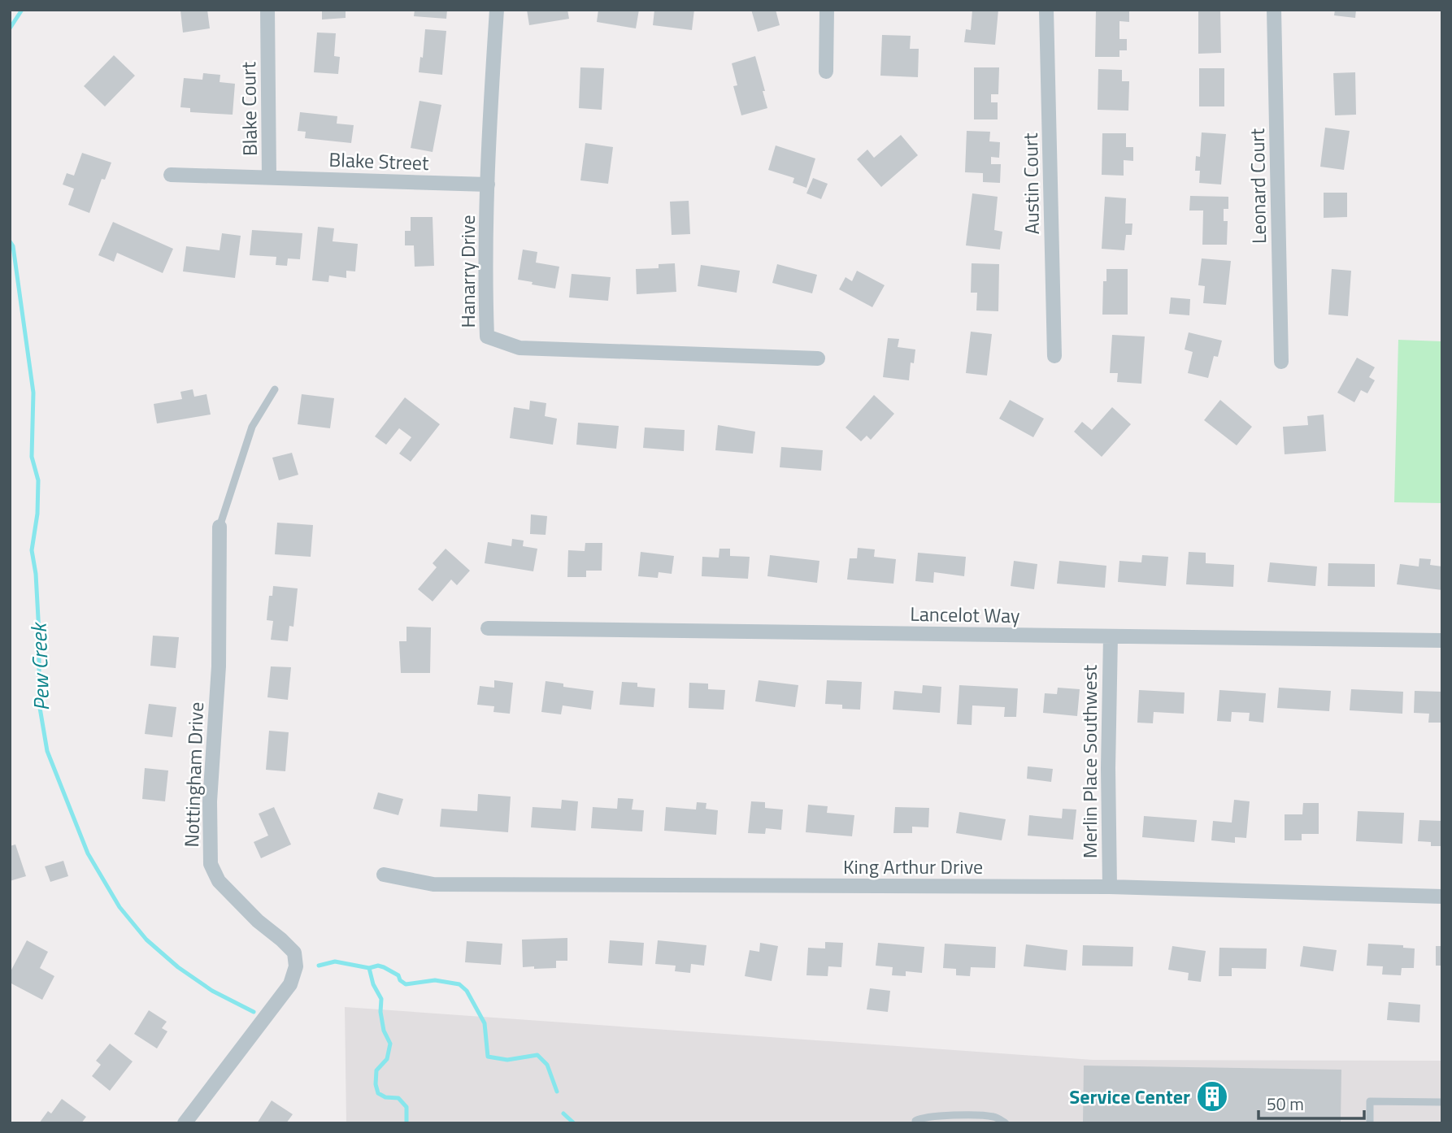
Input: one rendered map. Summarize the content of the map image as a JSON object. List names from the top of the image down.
{
  "streets": {
    "street": [
      "Blake Court",
      "Blake Street",
      "Austin Court",
      "Leonard Court",
      "Hanarry Drive",
      "Lancelot Way",
      "Merlin Place Southwest",
      "Nottingham Drive",
      "King Arthur Drive"
    ]
  },
  "crossings": [
    ["Blake Court", "Blake Street"],
    ["Blake Street", "Hanarry Drive"],
    ["Lancelot Way", "Merlin Place Southwest"],
    ["Merlin Place Southwest", "King Arthur Drive"]
  ],
  "water": ["Pew Creek"],
  "places": {
    "building": ["Service Center"]
  },
  "scale_bar": "50 m"
}
